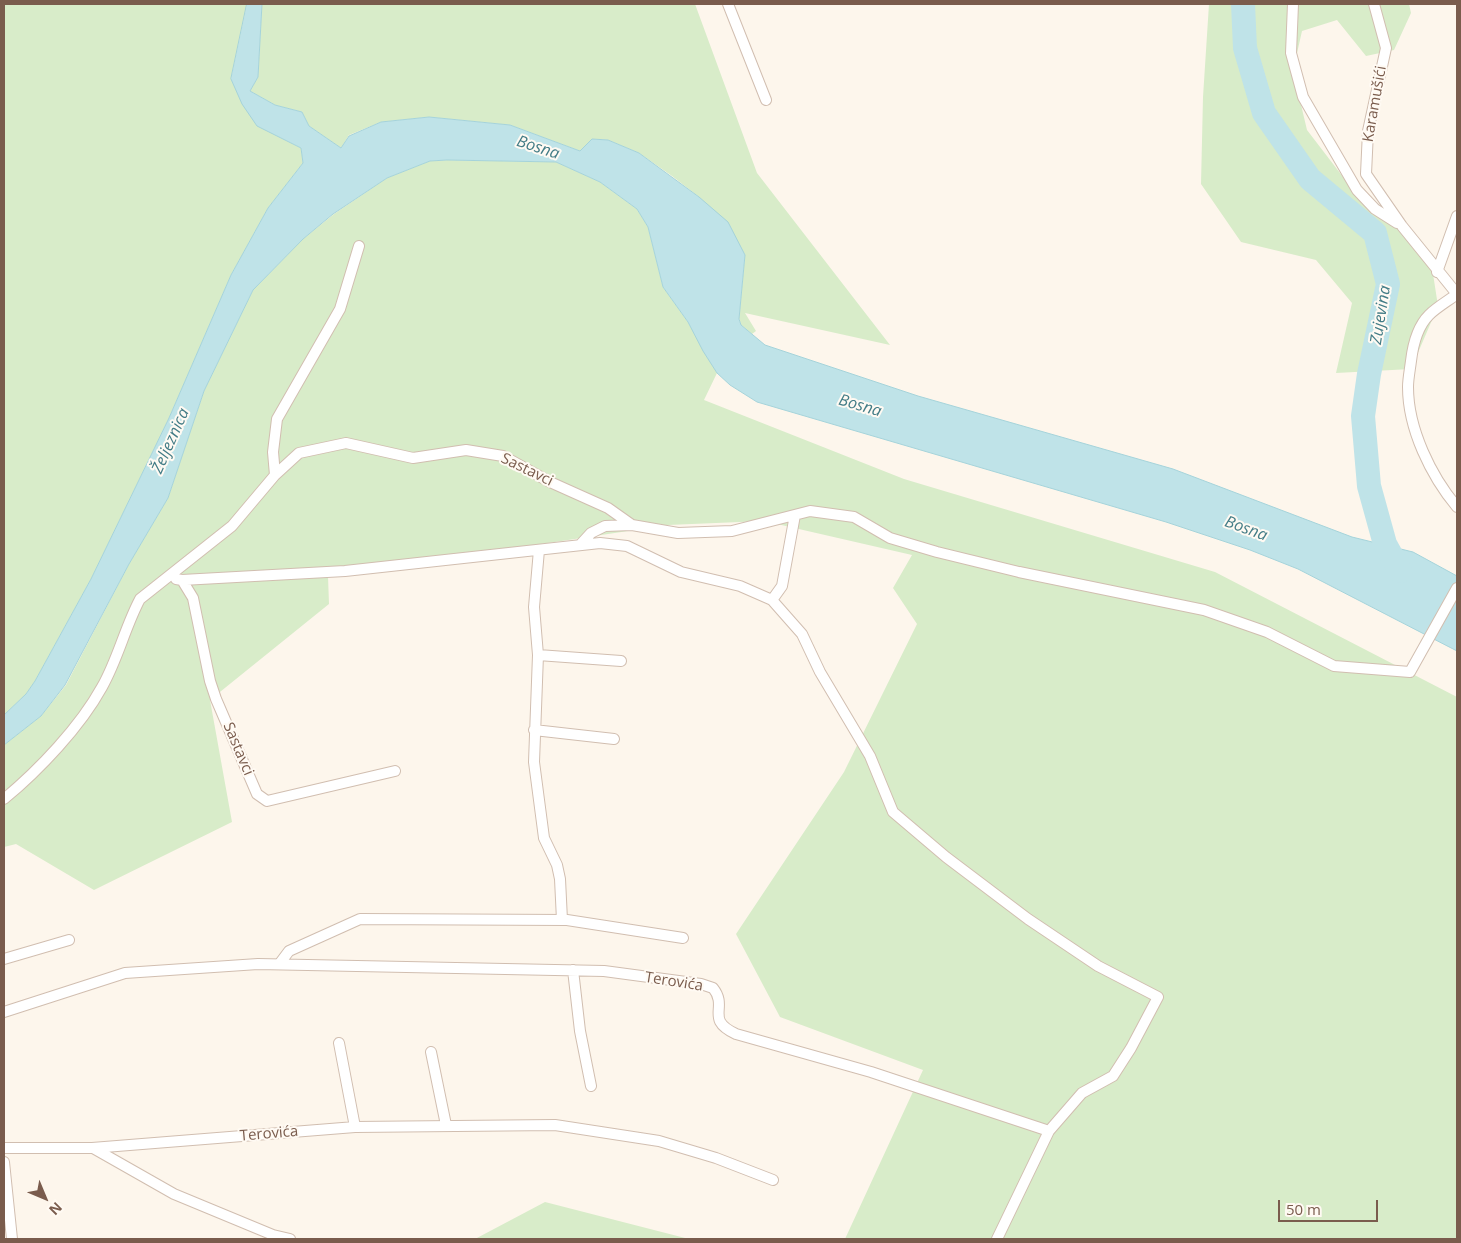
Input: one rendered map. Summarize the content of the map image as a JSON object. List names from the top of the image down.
{
  "streets": {
    "street": ["Karamušići", "Sastavci", "Terovića"]
  },
  "water": ["Bosna", "Zujevina", "Željeznica"],
  "scale_bar": "50 m",
  "north": "bottom right"
}
